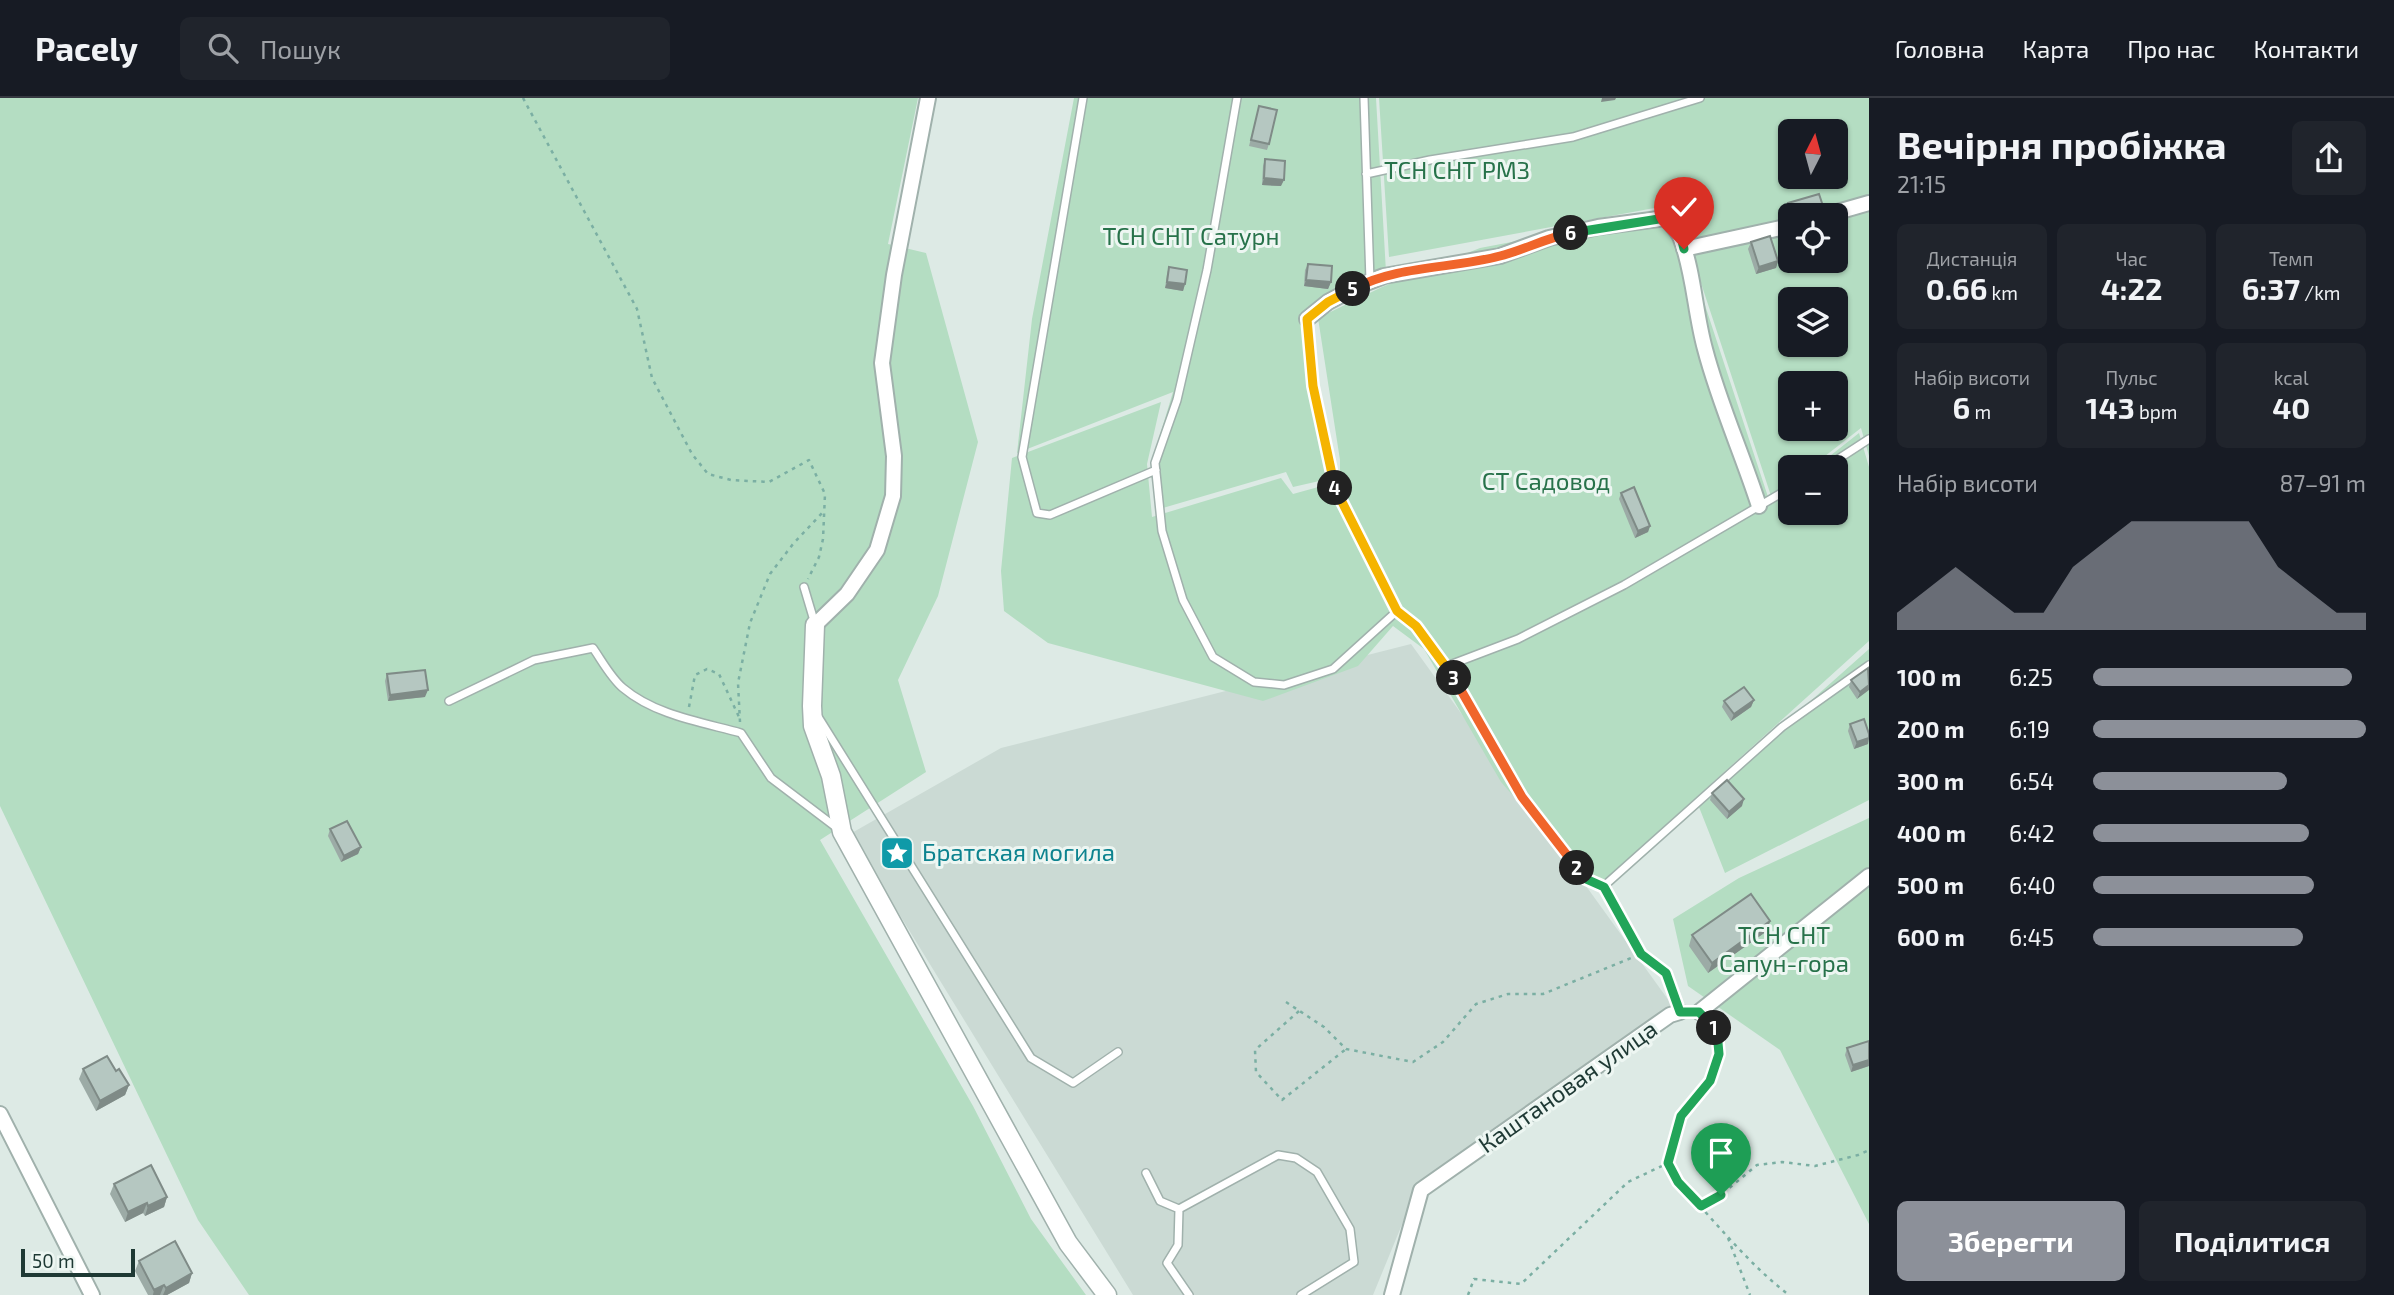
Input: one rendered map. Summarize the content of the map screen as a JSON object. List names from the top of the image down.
{
  "streets": {
    "street": ["Каштановая улица"]
  },
  "parks": [
    "ТСН СНТ РМЗ",
    "ТСН СНТ Сатурн",
    "СТ Садовод",
    "ТСН СНТ Сапун-гора"
  ],
  "places": {
    "place": ["Братская могила"]
  },
  "scale_bar": "50 m",
  "north": "top",
  "page": {
    "header": "Pacely",
    "search": "Пошук",
    "nav": [
      "Головна",
      "Карта",
      "Про нас",
      "Контакти"
    ],
    "heading": ["Вечірня пробіжка", "21:15"],
    "map_buttons": ["+", "−"],
    "pins": [
      "6",
      "5",
      "4",
      "3",
      "2",
      "1"
    ],
    "stats": [
      ["Дистанція", "0.66 km"],
      ["Час", "4:22"],
      ["Темп", "6:37 /km"],
      ["Набір висоти", "6 m"],
      ["Пульс", "143 bpm"],
      ["kcal", "40"]
    ],
    "chart": ["Набір висоти", "87–91 m"],
    "list": [
      {
        "name": "100 m",
        "note": "6:25"
      },
      {
        "name": "200 m",
        "note": "6:19"
      },
      {
        "name": "300 m",
        "note": "6:54"
      },
      {
        "name": "400 m",
        "note": "6:42"
      },
      {
        "name": "500 m",
        "note": "6:40"
      },
      {
        "name": "600 m",
        "note": "6:45"
      }
    ],
    "buttons": ["Зберегти", "Поділитися"],
    "scale": "50 m"
  }
}
